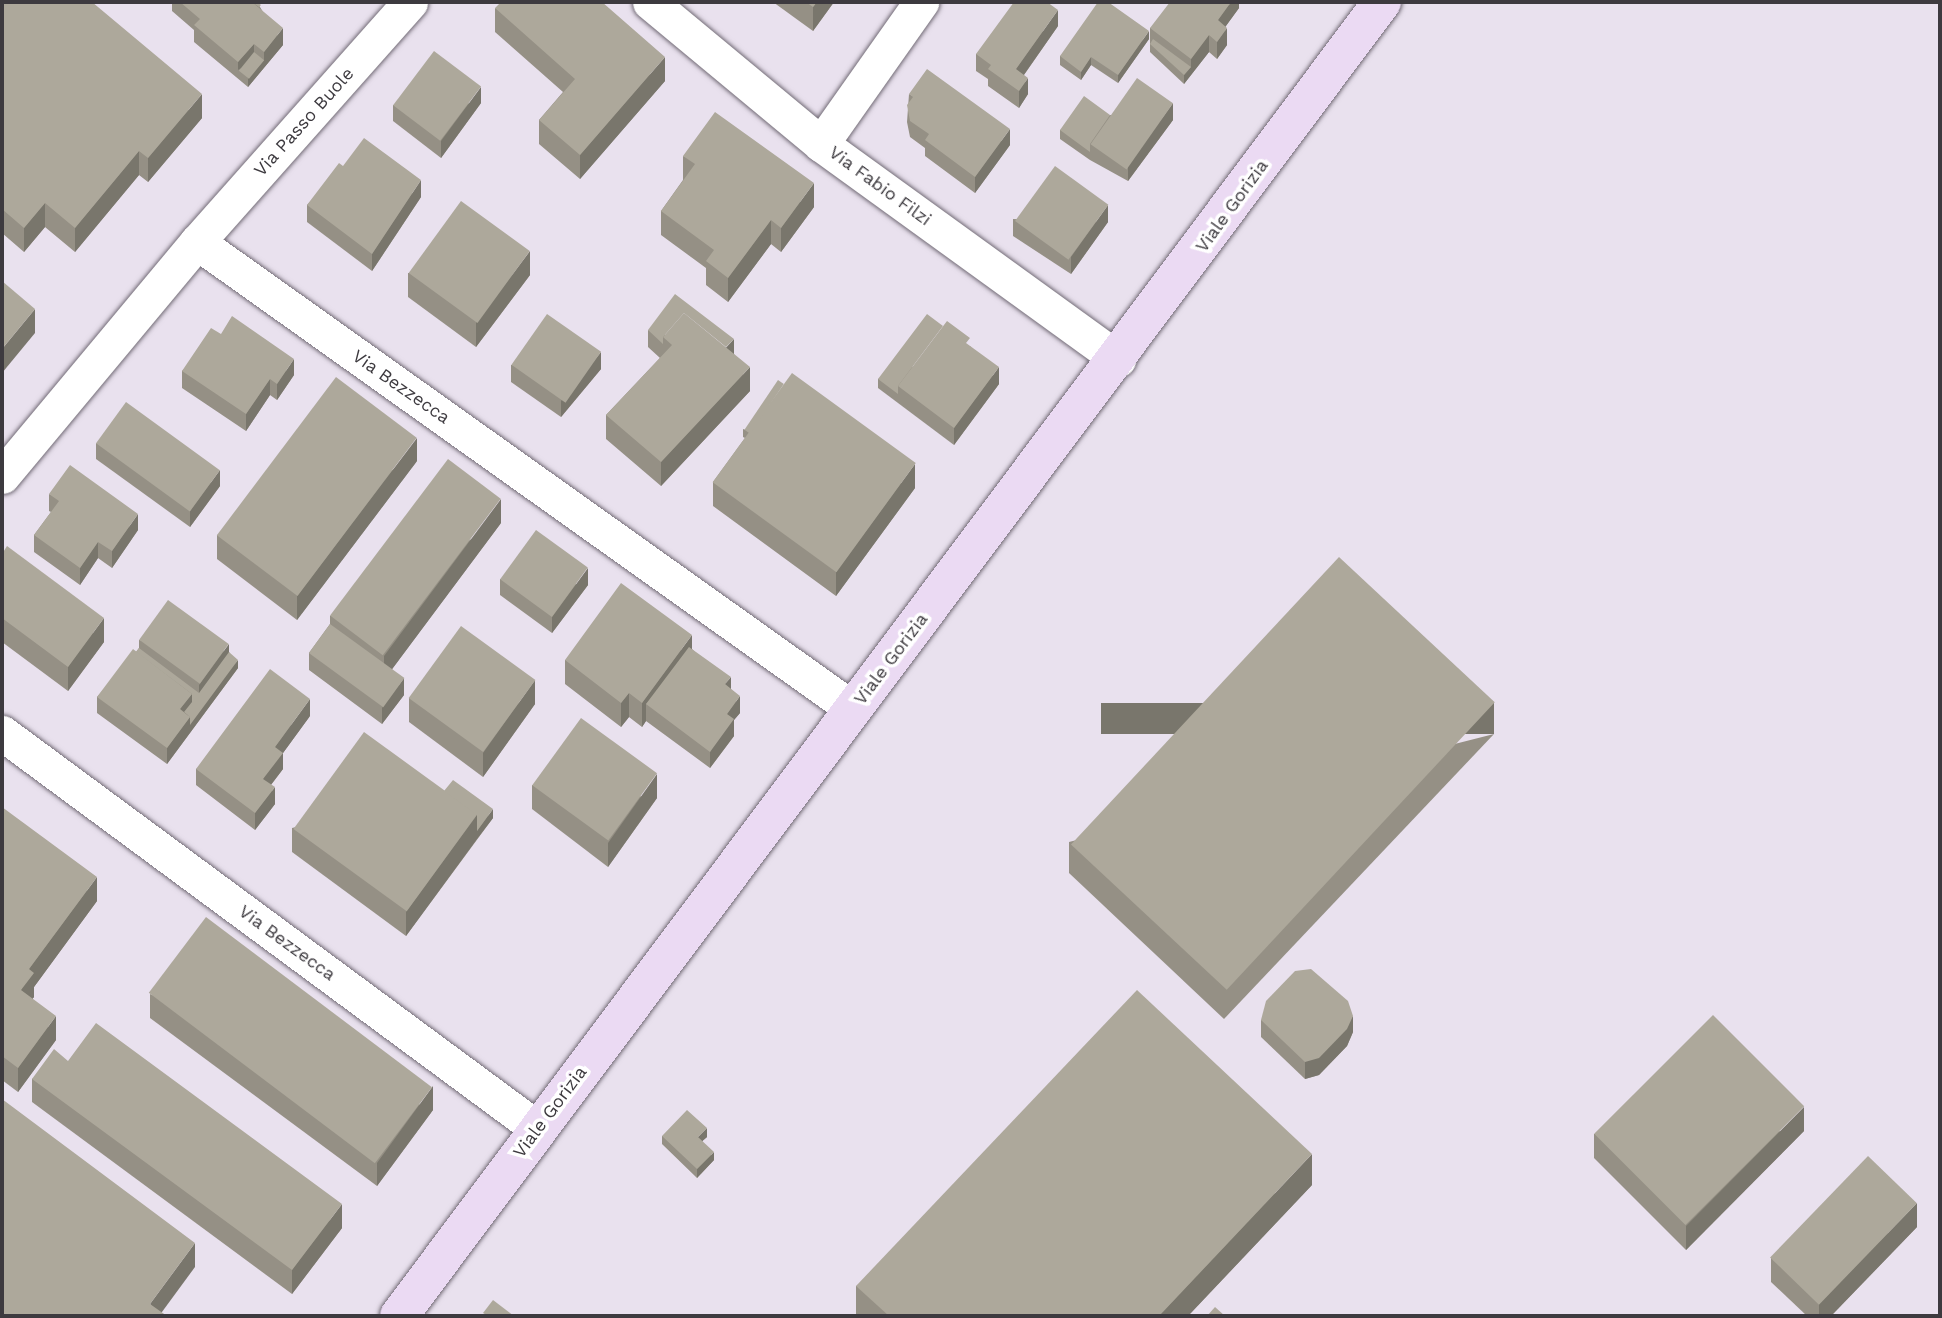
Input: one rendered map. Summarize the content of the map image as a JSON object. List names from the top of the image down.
{
  "streets": {
    "street": [
      "Via Passo Buole",
      "Via Fabio Filzi",
      "Viale Gorizia",
      "Via Bezzecca"
    ]
  },
  "crossings": [
    ["Via Passo Buole", "Via Bezzecca"],
    ["Via Fabio Filzi", "Viale Gorizia"],
    ["Viale Gorizia", "Via Bezzecca"]
  ]
}
